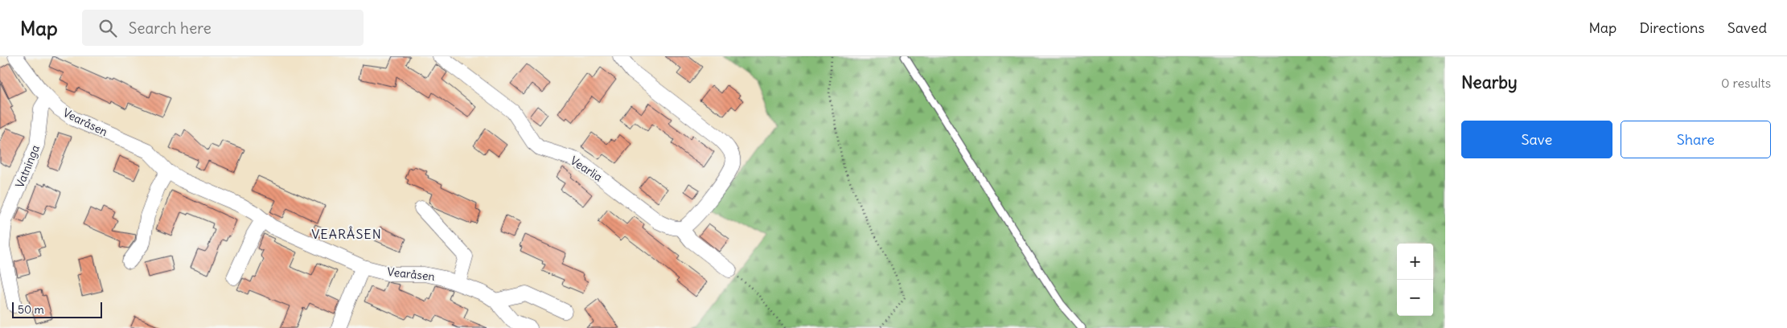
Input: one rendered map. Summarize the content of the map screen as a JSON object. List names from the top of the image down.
{
  "streets": {
    "street": ["Vearåsen", "Vatninga", "Vearlia"]
  },
  "crossings": [
    ["Vearåsen", "Vatninga"]
  ],
  "districts": ["VEARÅSEN"],
  "scale_bar": "50 m",
  "page": {
    "header": "Map",
    "search": "Search here",
    "nav": ["Map", "Directions", "Saved"],
    "heading": ["Nearby", "0 results"],
    "buttons": ["Save", "Share"],
    "map_buttons": ["+", "−"],
    "scale": "50 m"
  }
}
